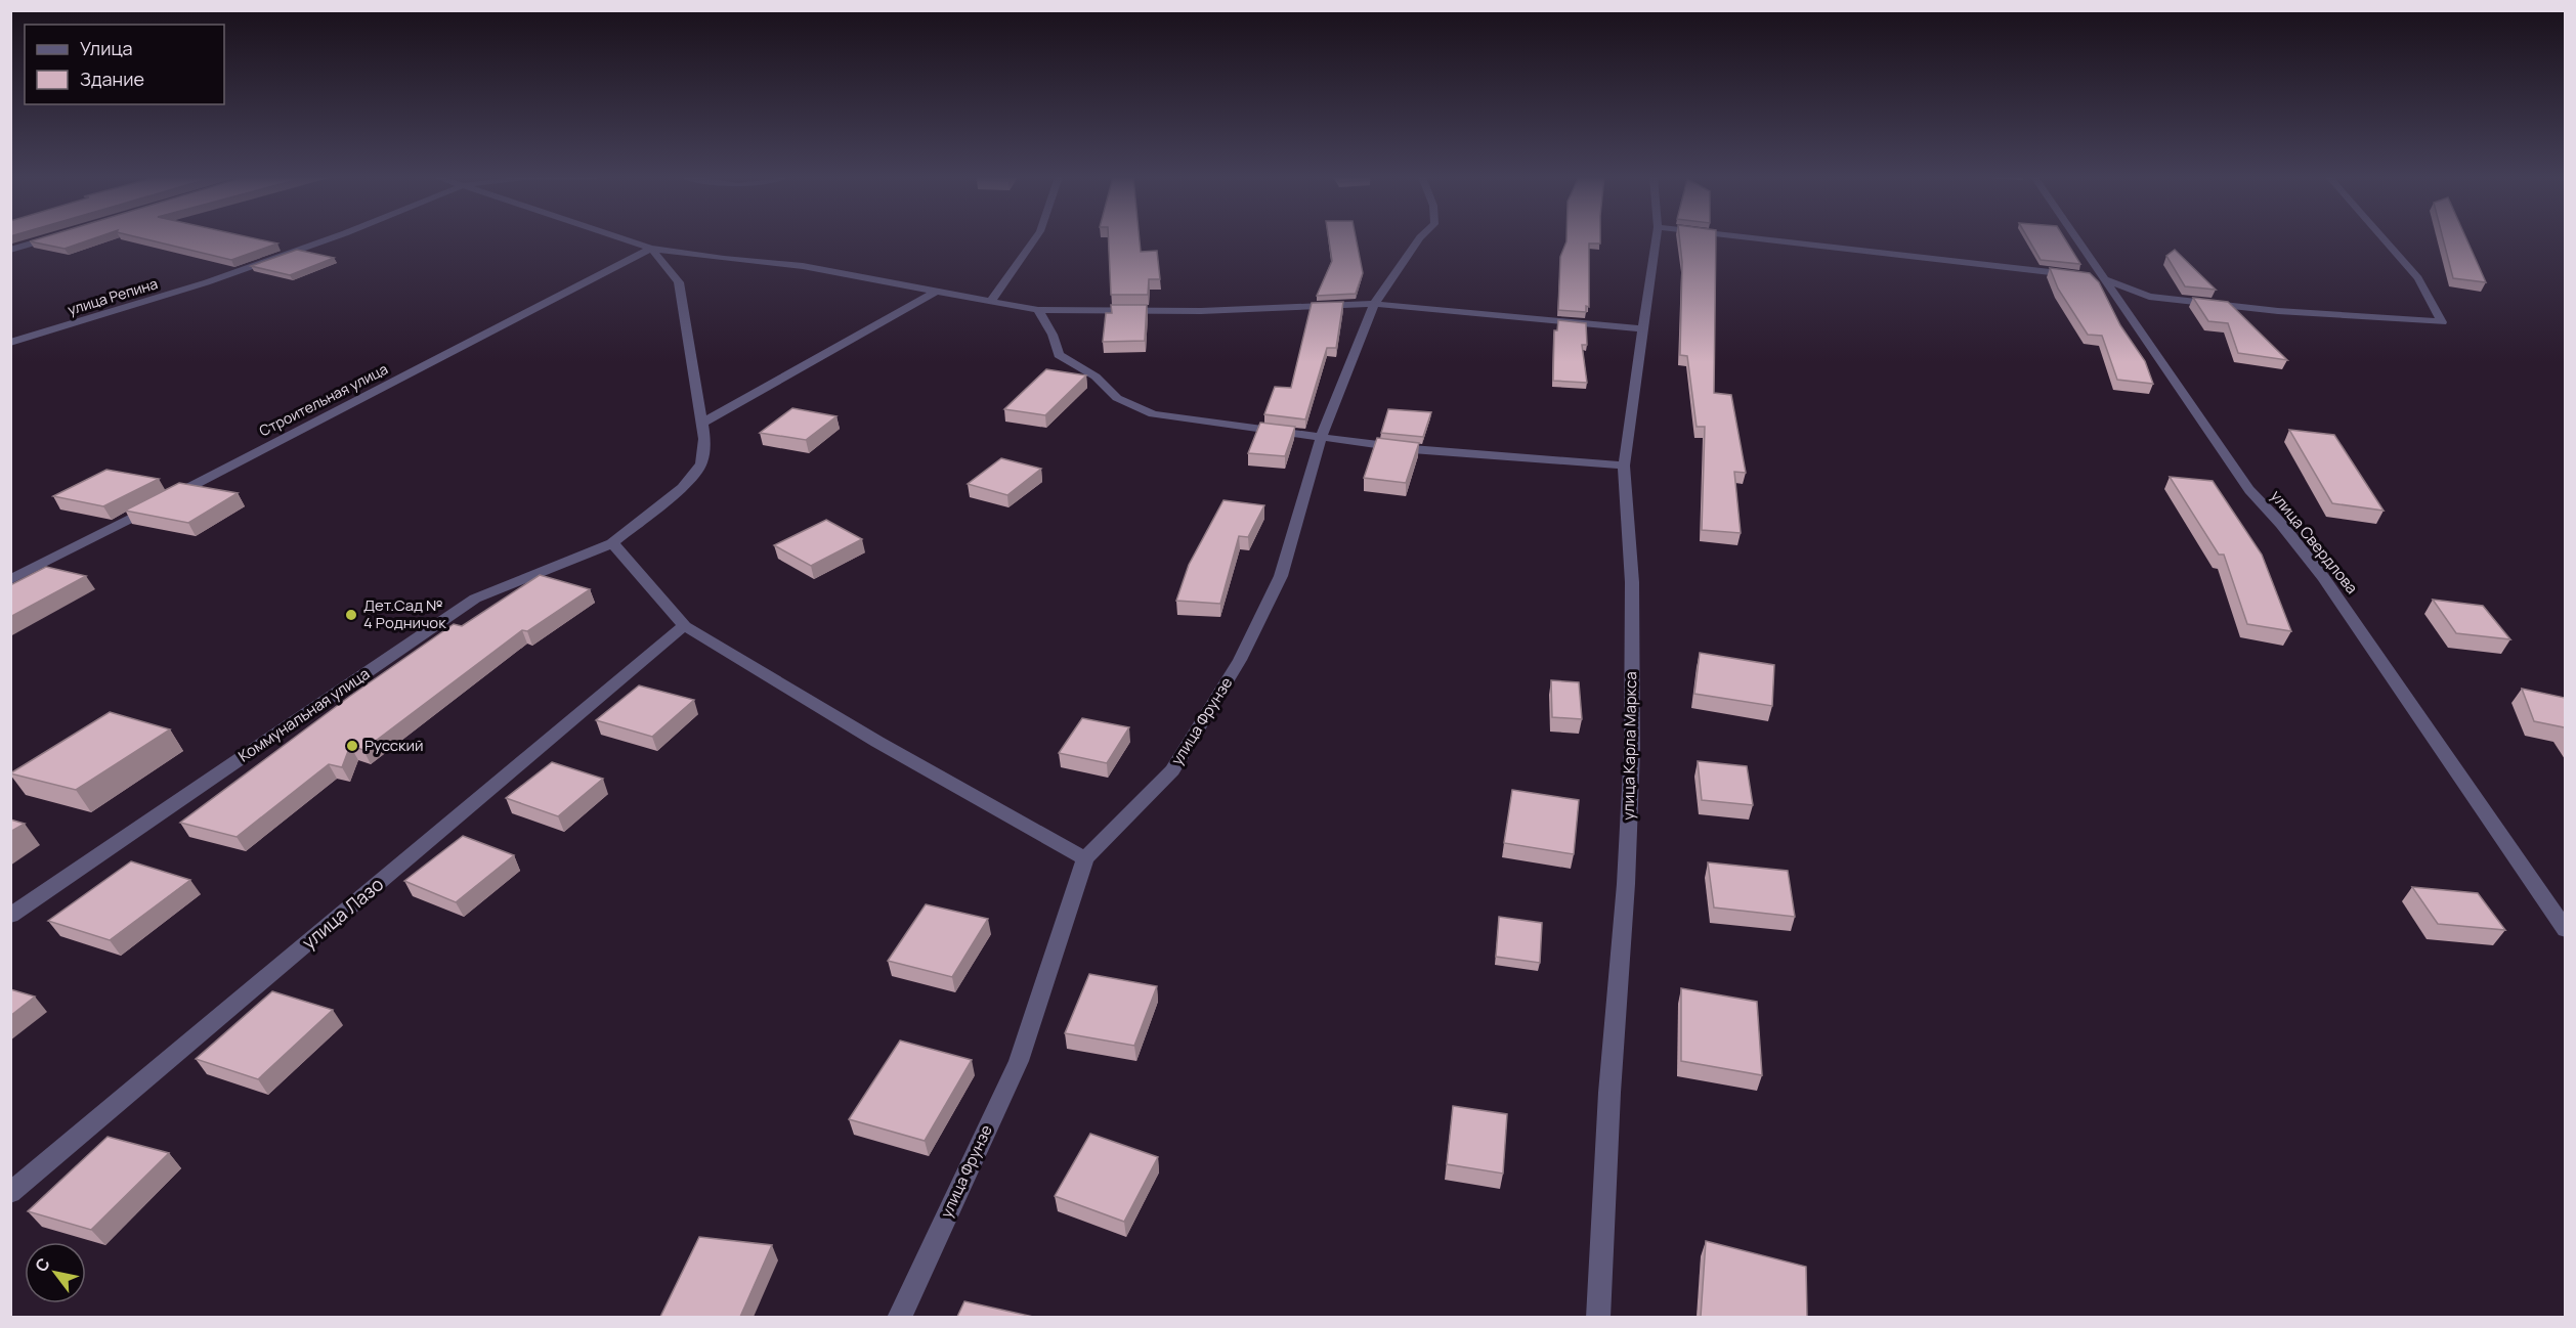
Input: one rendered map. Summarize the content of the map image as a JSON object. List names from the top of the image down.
{
  "streets": {
    "street": [
      "улица Репина",
      "Строительная улица",
      "улица Свердлова",
      "Коммунальная улица",
      "улица Фрунзе",
      "улица Карла Маркса",
      "улица Лазо"
    ]
  },
  "crossings": [
    ["Строительная улица", "Коммунальная улица"]
  ],
  "places": ["Дет.Сад № 4 Родничок", "Русский"],
  "legend": ["Улица", "Здание"],
  "north": "top left"
}
